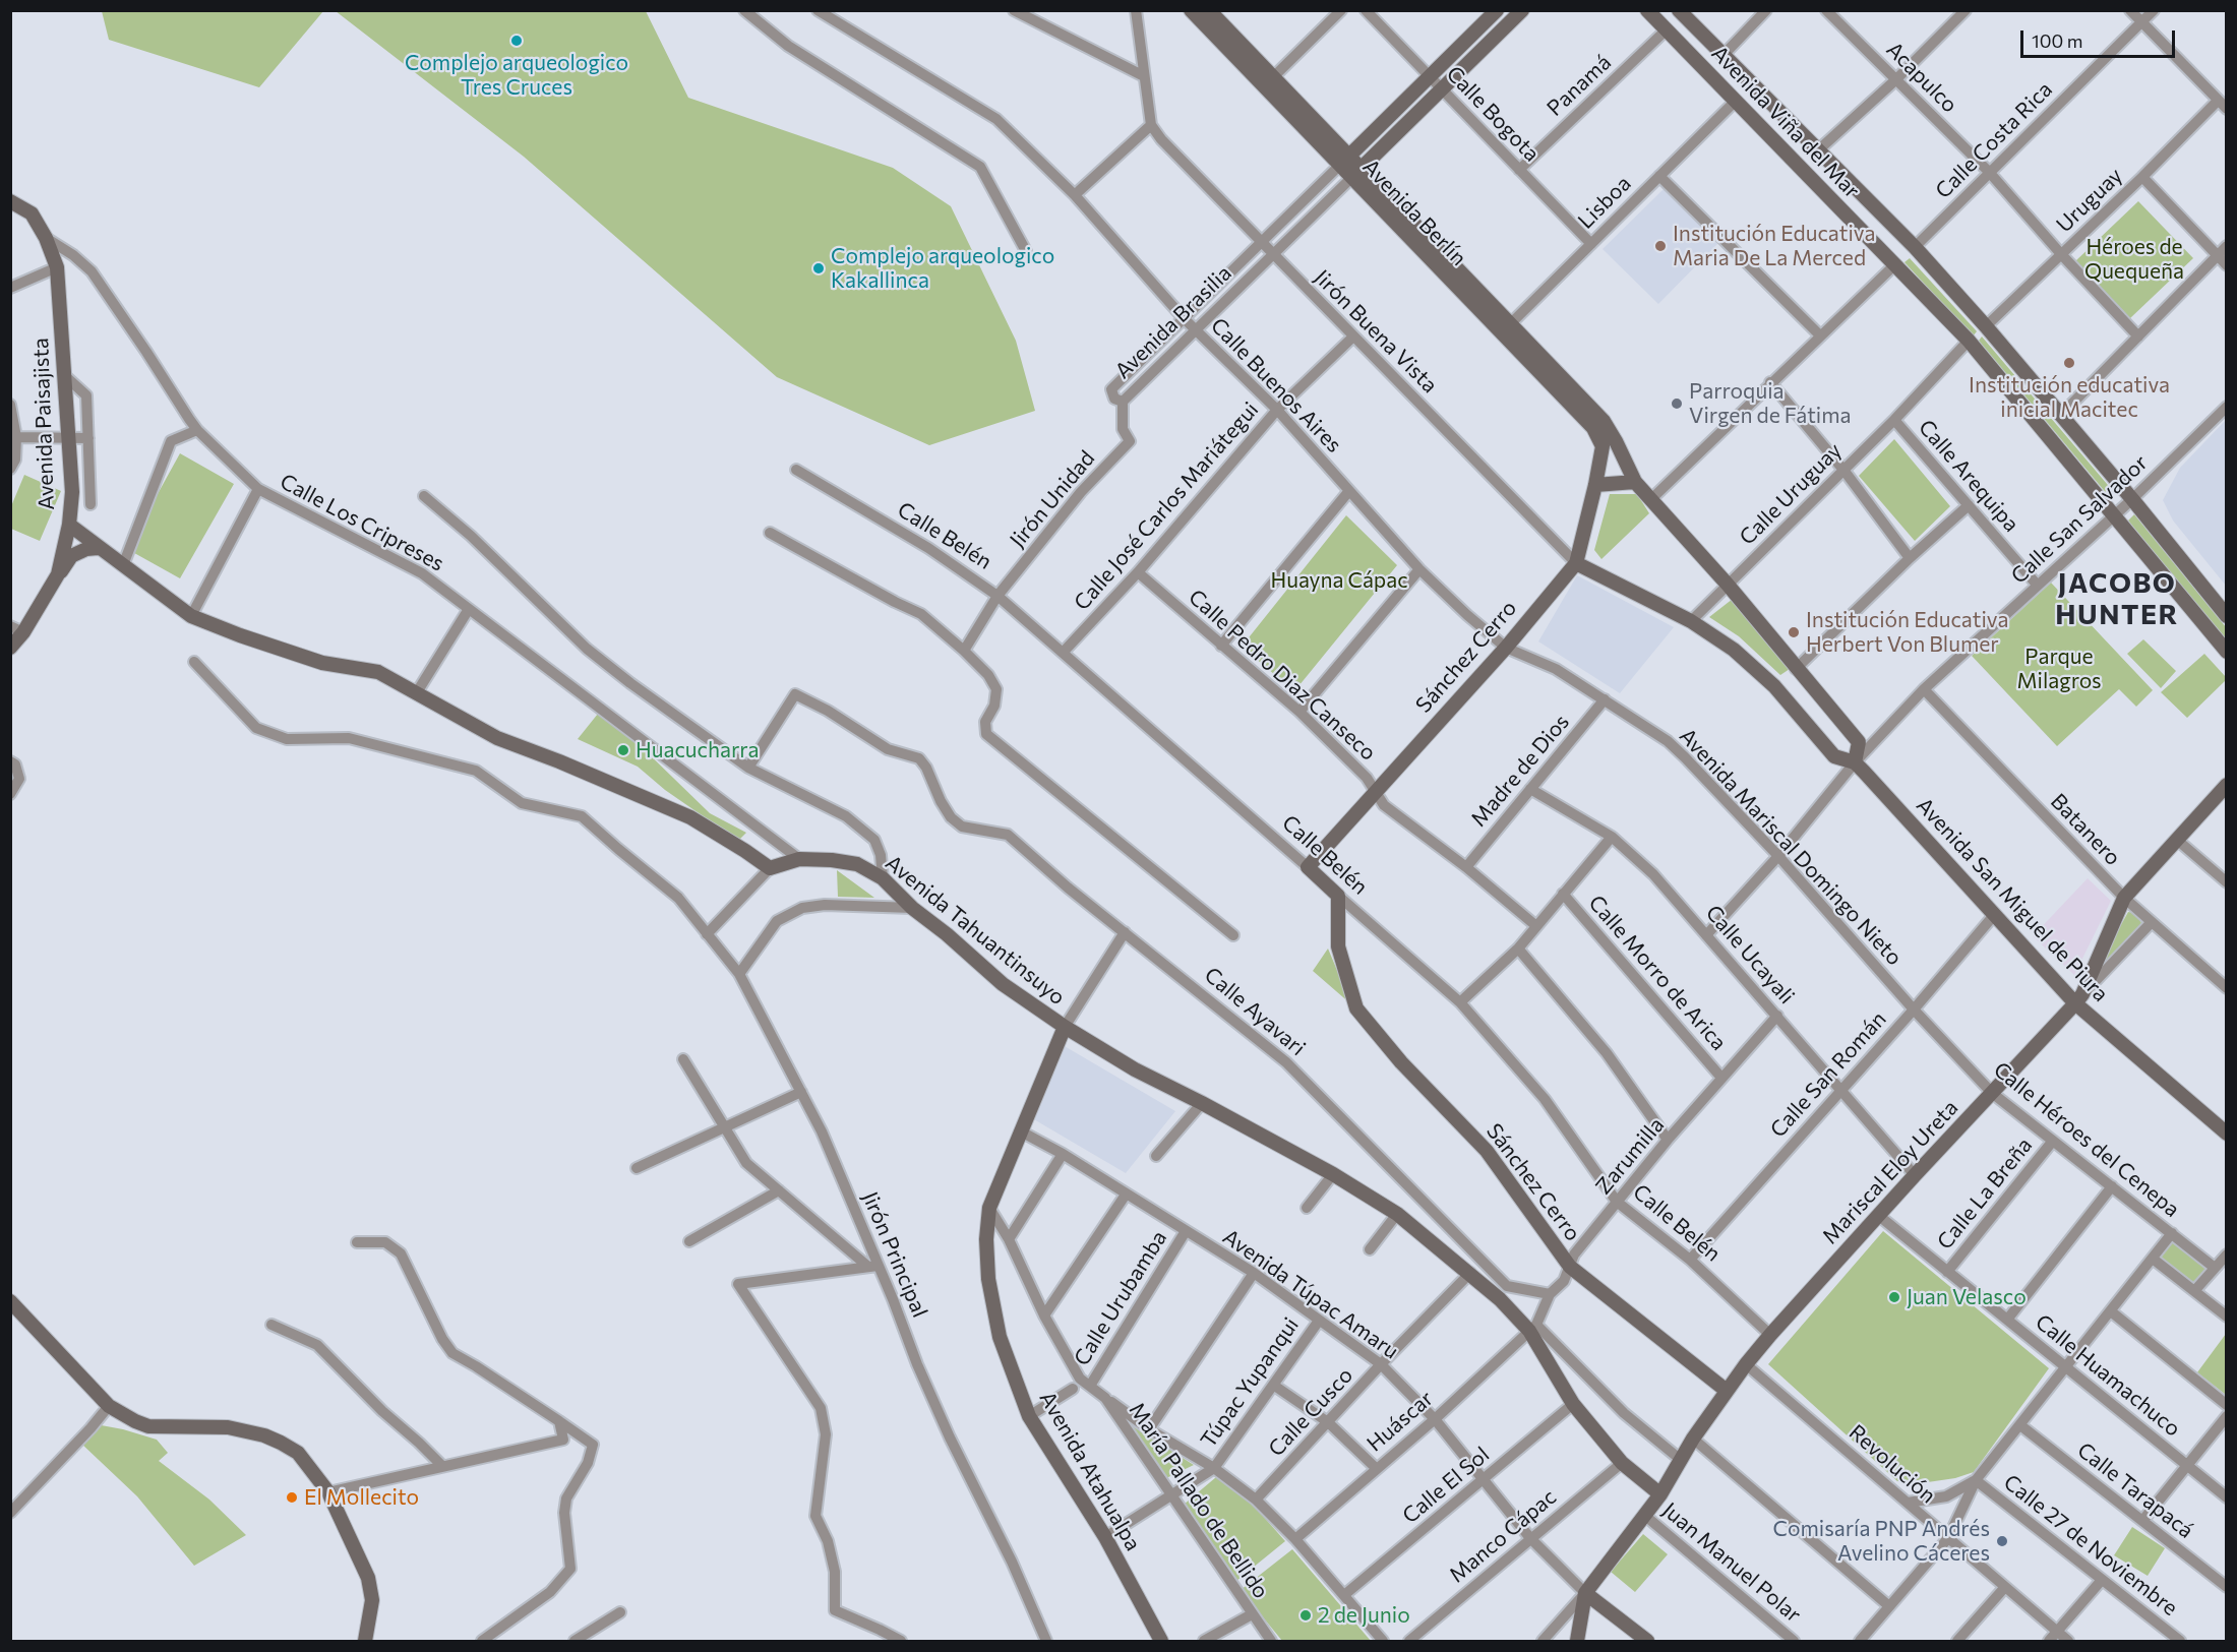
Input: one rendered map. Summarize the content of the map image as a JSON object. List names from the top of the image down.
{
  "streets": {
    "street": [
      "Acapulco",
      "Panamá",
      "Calle Bogota",
      "Avenida Viña del Mar",
      "Calle Costa Rica",
      "Uruguay",
      "Lisboa",
      "Avenida Berlín",
      "Avenida Brasilia",
      "Jirón Buena Vista",
      "Calle Buenos Aires",
      "Avenida Paisajista",
      "Calle Arequipa",
      "Calle Uruguay",
      "Jirón Unidad",
      "Calle José Carlos Mariátegui",
      "Calle San Salvador",
      "Calle Los Cripreses",
      "Calle Belén",
      "Sánchez Cerro",
      "Calle Pedro Diaz Canseco",
      "Madre de Dios",
      "Batanero",
      "Avenida Mariscal Domingo Nieto",
      "Avenida San Miguel de Piura",
      "Avenida Tahuantinsuyo",
      "Calle Ucayali",
      "Calle Morro de Arica",
      "Calle Ayavari",
      "Calle San Román",
      "Calle Héroes del Cenepa",
      "Zarumilla",
      "Mariscal Eloy Ureta",
      "Calle La Breña",
      "Jirón Principal",
      "Avenida Túpac Amaru",
      "Calle Urubamba",
      "Calle Huamachuco",
      "Túpac Yupanqui",
      "Calle Cusco",
      "Huáscar",
      "Revolución",
      "Avenida Atahualpa",
      "Calle El Sol",
      "Calle Tarapacá",
      "María Pallado de Bellido",
      "Manco Cápac",
      "Calle 27 de Noviembre",
      "Juan Manuel Polar"
    ]
  },
  "crossings": [
    ["Acapulco", "Calle Costa Rica"],
    ["Acapulco", "Uruguay"],
    ["Panamá", "Calle Bogota"],
    ["Panamá", "Avenida Viña del Mar"],
    ["Calle Bogota", "Lisboa"],
    ["Calle Bogota", "Avenida Brasilia"],
    ["Avenida Viña del Mar", "Calle Costa Rica"],
    ["Avenida Viña del Mar", "Uruguay"],
    ["Avenida Viña del Mar", "Lisboa"],
    ["Avenida Viña del Mar", "Calle Uruguay"],
    ["Avenida Viña del Mar", "Calle San Salvador"],
    ["Lisboa", "Avenida Berlín"],
    ["Avenida Berlín", "Avenida Brasilia"],
    ["Avenida Berlín", "Sánchez Cerro"],
    ["Avenida Brasilia", "Jirón Buena Vista"],
    ["Avenida Brasilia", "Calle Buenos Aires"],
    ["Avenida Brasilia", "Jirón Unidad"],
    ["Jirón Buena Vista", "Calle José Carlos Mariátegui"],
    ["Jirón Buena Vista", "Sánchez Cerro"],
    ["Jirón Buena Vista", "Avenida San Miguel de Piura"],
    ["Calle Buenos Aires", "Calle José Carlos Mariátegui"],
    ["Calle Buenos Aires", "Sánchez Cerro"],
    ["Calle Buenos Aires", "Avenida Mariscal Domingo Nieto"],
    ["Avenida Paisajista", "Calle Los Cripreses"],
    ["Calle Arequipa", "Calle Uruguay"],
    ["Calle Arequipa", "Calle San Salvador"],
    ["Calle Uruguay", "Avenida San Miguel de Piura"],
    ["Jirón Unidad", "Calle Belén"],
    ["Calle José Carlos Mariátegui", "Calle Belén"],
    ["Calle José Carlos Mariátegui", "Calle Pedro Diaz Canseco"],
    ["Calle San Salvador", "Batanero"],
    ["Calle San Salvador", "Avenida Mariscal Domingo Nieto"],
    ["Calle San Salvador", "Avenida San Miguel de Piura"],
    ["Calle San Salvador", "Calle Ucayali"],
    ["Calle Los Cripreses", "Avenida Tahuantinsuyo"],
    ["Calle Belén", "Sánchez Cerro"],
    ["Calle Belén", "Calle San Román"],
    ["Calle Belén", "Zarumilla"],
    ["Calle Belén", "Mariscal Eloy Ureta"],
    ["Sánchez Cerro", "Calle Pedro Diaz Canseco"],
    ["Sánchez Cerro", "Avenida Mariscal Domingo Nieto"],
    ["Sánchez Cerro", "Avenida San Miguel de Piura"],
    ["Sánchez Cerro", "Zarumilla"],
    ["Sánchez Cerro", "Mariscal Eloy Ureta"],
    ["Calle Pedro Diaz Canseco", "Madre de Dios"],
    ["Madre de Dios", "Avenida Mariscal Domingo Nieto"],
    ["Madre de Dios", "Calle Ucayali"],
    ["Batanero", "Mariscal Eloy Ureta"],
    ["Avenida Mariscal Domingo Nieto", "Calle San Román"],
    ["Avenida Mariscal Domingo Nieto", "Calle Héroes del Cenepa"],
    ["Avenida San Miguel de Piura", "Calle San Román"],
    ["Avenida San Miguel de Piura", "Mariscal Eloy Ureta"],
    ["Avenida Tahuantinsuyo", "Calle Ayavari"],
    ["Avenida Tahuantinsuyo", "Zarumilla"],
    ["Avenida Tahuantinsuyo", "Mariscal Eloy Ureta"],
    ["Avenida Tahuantinsuyo", "Calle Cusco"],
    ["Avenida Tahuantinsuyo", "Huáscar"],
    ["Avenida Tahuantinsuyo", "Avenida Atahualpa"],
    ["Avenida Tahuantinsuyo", "Calle El Sol"],
    ["Avenida Tahuantinsuyo", "Manco Cápac"],
    ["Calle Ucayali", "Calle San Román"],
    ["Calle Ucayali", "Zarumilla"],
    ["Calle Ucayali", "Mariscal Eloy Ureta"],
    ["Calle Morro de Arica", "Zarumilla"],
    ["Calle San Román", "Calle Héroes del Cenepa"],
    ["Calle Héroes del Cenepa", "Mariscal Eloy Ureta"],
    ["Calle Héroes del Cenepa", "Calle La Breña"],
    ["Zarumilla", "Huáscar"],
    ["Mariscal Eloy Ureta", "Avenida Túpac Amaru"],
    ["Mariscal Eloy Ureta", "Calle Huamachuco"],
    ["Mariscal Eloy Ureta", "Revolución"],
    ["Mariscal Eloy Ureta", "Juan Manuel Polar"],
    ["Calle La Breña", "Calle Huamachuco"],
    ["Avenida Túpac Amaru", "Calle Urubamba"],
    ["Avenida Túpac Amaru", "Túpac Yupanqui"],
    ["Avenida Túpac Amaru", "Calle Cusco"],
    ["Avenida Túpac Amaru", "Huáscar"],
    ["Avenida Túpac Amaru", "Avenida Atahualpa"],
    ["Avenida Túpac Amaru", "Calle El Sol"],
    ["Avenida Túpac Amaru", "Manco Cápac"],
    ["Calle Urubamba", "Avenida Atahualpa"],
    ["Calle Urubamba", "María Pallado de Bellido"],
    ["Avenida Atahualpa", "María Pallado de Bellido"]
  ],
  "districts": ["JACOBO HUNTER"],
  "parks": ["Héroes de Quequeña", "Huayna Cápac", "Parque Milagros"],
  "places": [
    "Complejo arqueologico Tres Cruces",
    "Institución Educativa Maria De La Merced",
    "Complejo arqueologico Kakallinca",
    "Institución educativa inicial Macitec",
    "Parroquia Virgen de Fátima",
    "Institución Educativa Herbert Von Blumer",
    "Huacucharra",
    "Juan Velasco",
    "El Mollecito",
    "Comisaría PNP Andrés Avelino Cáceres",
    "2 de Junio"
  ],
  "scale_bar": "100 m"
}
